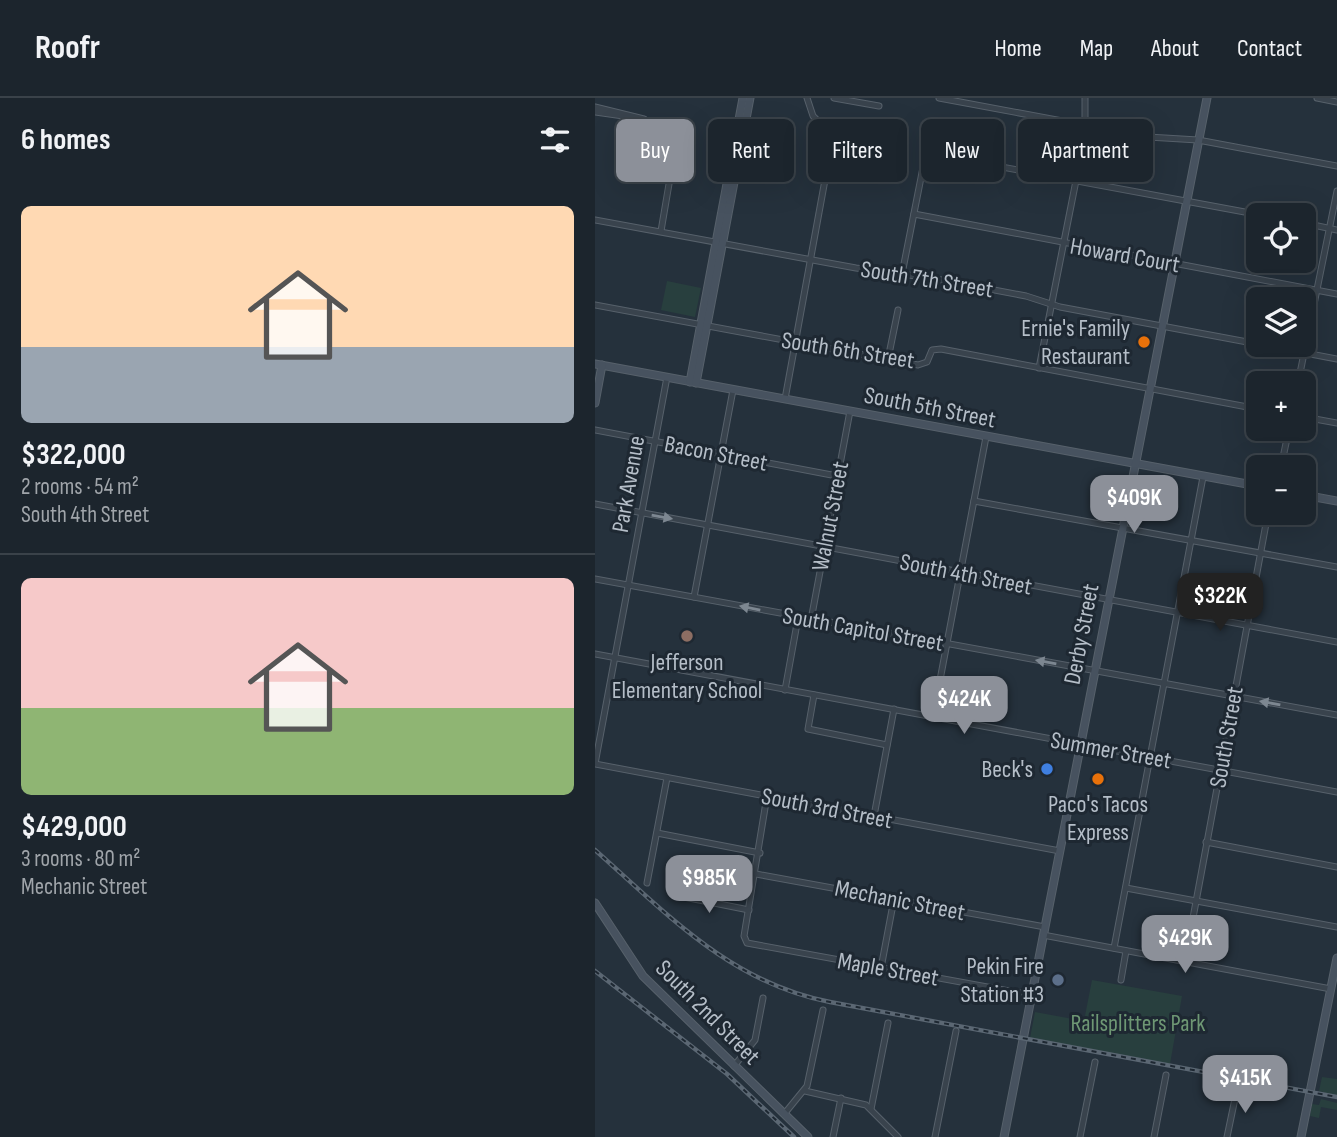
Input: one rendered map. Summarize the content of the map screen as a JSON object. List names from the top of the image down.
{
  "streets": {
    "main road": ["South 5th Street", "Derby Street", "South 2nd Street"],
    "street": [
      "Howard Court",
      "South 7th Street",
      "South 6th Street",
      "Bacon Street",
      "Park Avenue",
      "Walnut Street",
      "South 4th Street",
      "South Capitol Street",
      "South Street",
      "Summer Street",
      "South 3rd Street",
      "Mechanic Street",
      "Maple Street"
    ]
  },
  "crossings": [
    ["Howard Court", "Derby Street"],
    ["South 7th Street", "Derby Street"],
    ["South 6th Street", "Derby Street"],
    ["South 5th Street", "Park Avenue"],
    ["South 5th Street", "Walnut Street"],
    ["South 5th Street", "Derby Street"],
    ["Bacon Street", "Park Avenue"],
    ["Bacon Street", "Walnut Street"],
    ["Park Avenue", "South 4th Street"],
    ["Park Avenue", "South Capitol Street"],
    ["Park Avenue", "Summer Street"],
    ["Park Avenue", "South 3rd Street"],
    ["Walnut Street", "South 4th Street"],
    ["Walnut Street", "South Capitol Street"],
    ["South 4th Street", "Derby Street"],
    ["South 4th Street", "South Street"],
    ["South Capitol Street", "Derby Street"],
    ["South Capitol Street", "South Street"],
    ["Derby Street", "Summer Street"],
    ["Derby Street", "South 3rd Street"],
    ["Derby Street", "Mechanic Street"],
    ["Derby Street", "Maple Street"],
    ["South Street", "Summer Street"],
    ["South Street", "Mechanic Street"]
  ],
  "one_way": ["South Capitol Street"],
  "parks": ["Railsplitters Park"],
  "places": [
    "Ernie's Family Restaurant",
    "Jefferson Elementary School",
    "Beck's",
    "Paco's Tacos Express",
    "Pekin Fire Station #3"
  ],
  "page": {
    "header": "Roofr",
    "nav": [
      "Home",
      "Map",
      "About",
      "Contact"
    ],
    "heading": "6 homes",
    "chip": [
      "Buy",
      "Rent",
      "Filters",
      "New",
      "Apartment"
    ],
    "list": [
      {
        "name": "$322,000",
        "note": "2 rooms · 54 m² · South 4th Street"
      },
      {
        "name": "$429,000",
        "note": "3 rooms · 80 m² · Mechanic Street"
      }
    ],
    "map_buttons": ["+", "−"],
    "price": [
      "$409K",
      "$322K",
      "$424K",
      "$985K",
      "$429K",
      "$415K"
    ]
  }
}
